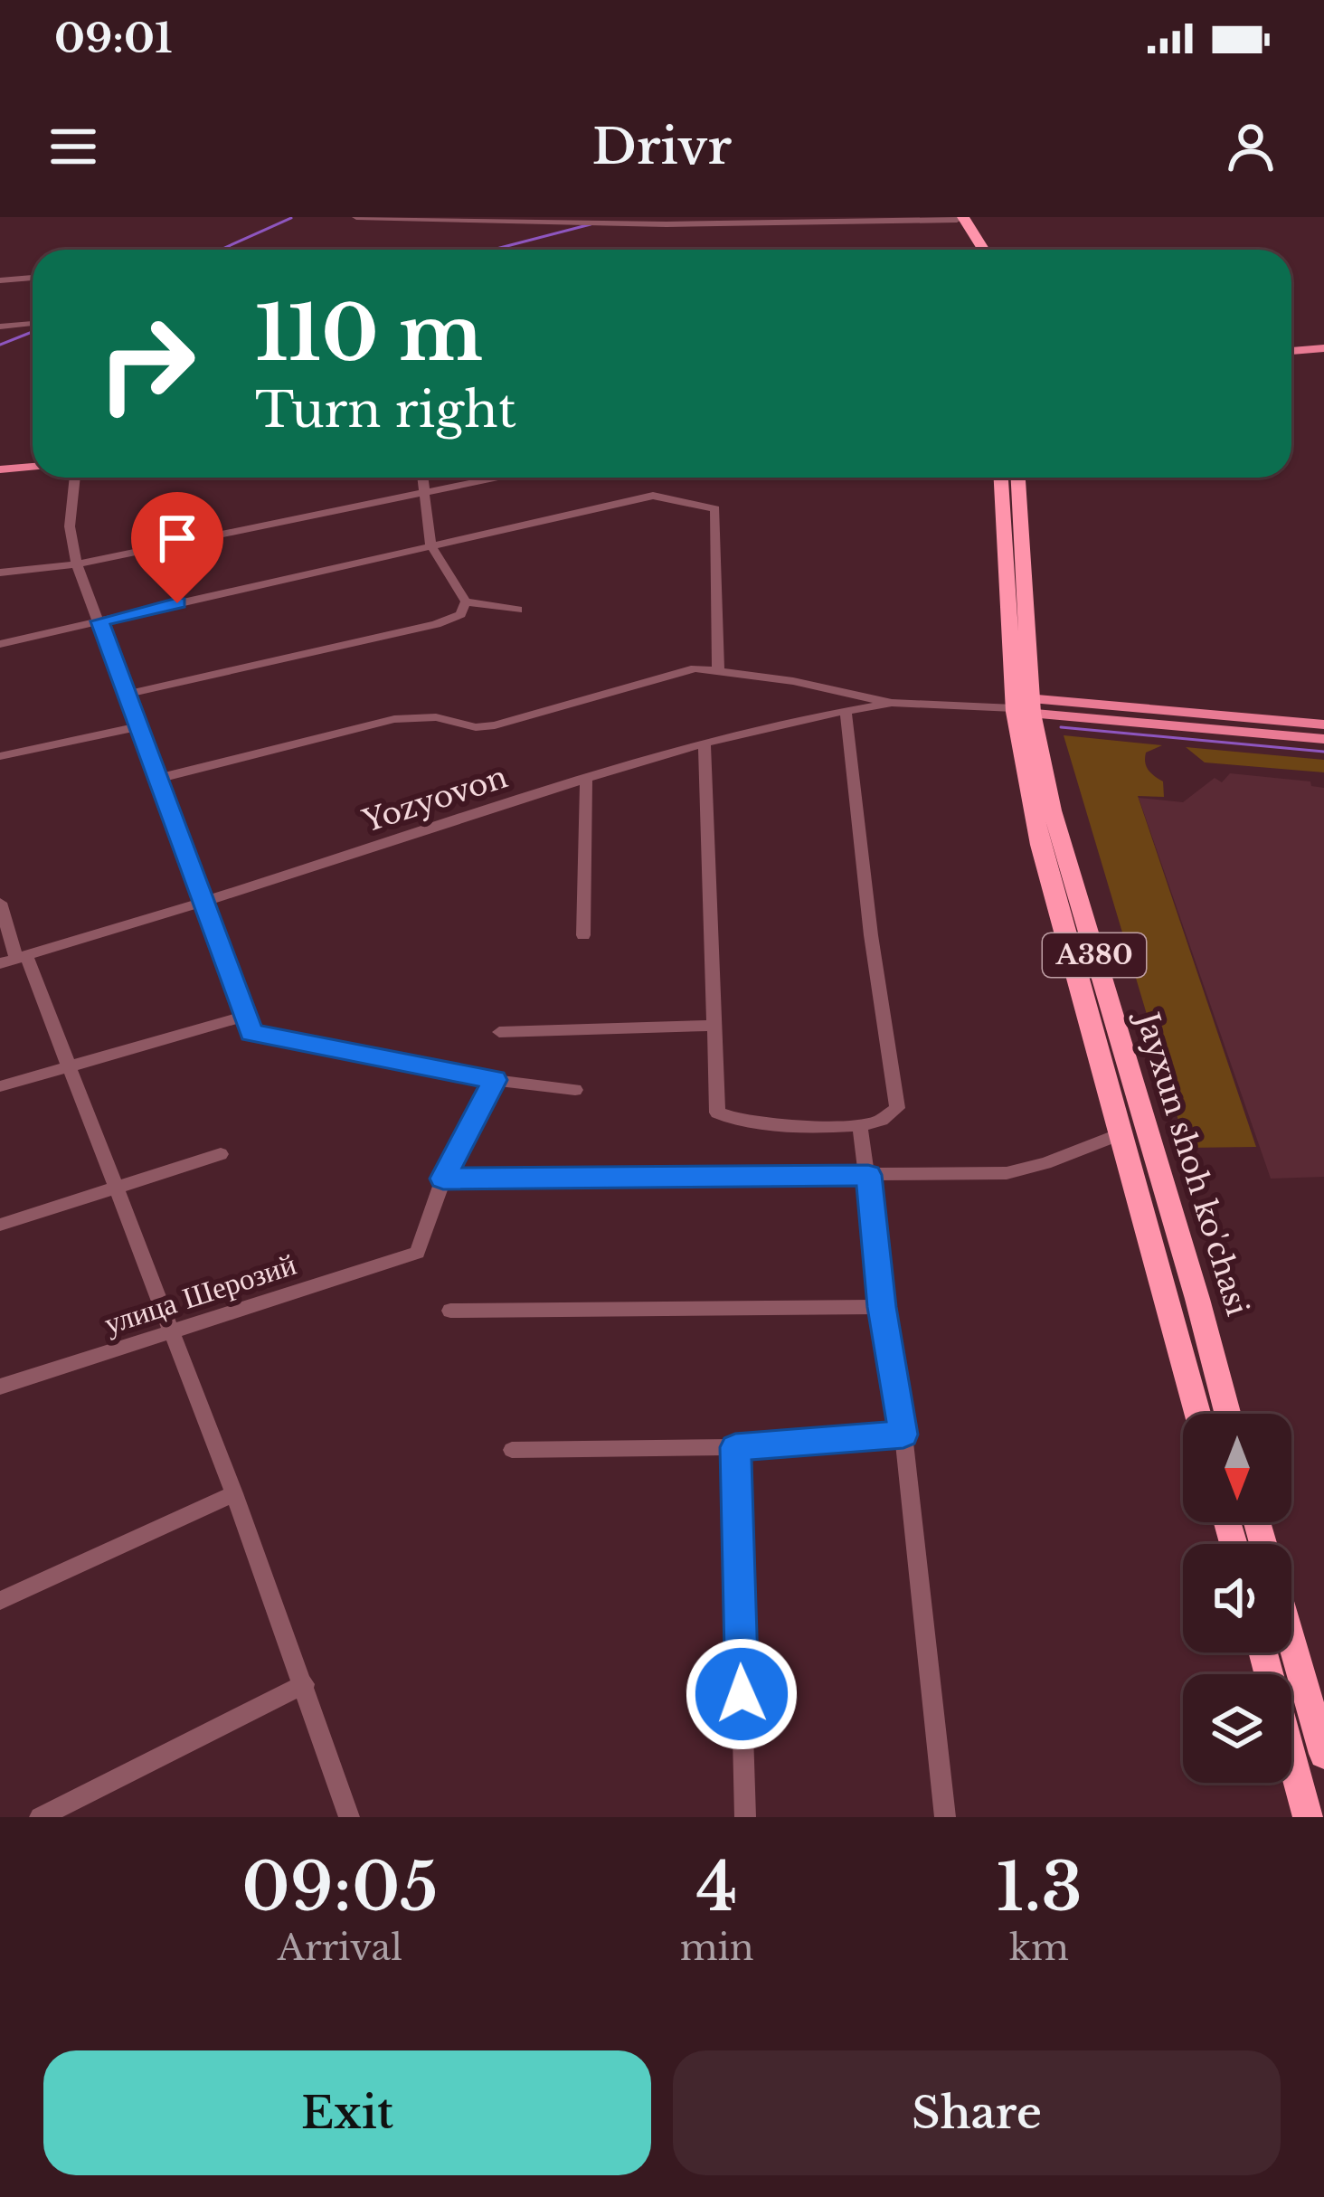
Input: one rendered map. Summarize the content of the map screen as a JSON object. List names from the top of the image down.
{
  "streets": {
    "highway": ["A380", "Jayxun shoh ko'chasi"],
    "street": ["Yozyovon", "улица Шерозий"]
  },
  "north": "bottom",
  "page": {
    "status": "09:01",
    "header": "Drivr",
    "turn": ["110 m", "Turn right"],
    "eta": [
      "09:05",
      "Arrival",
      "4",
      "min",
      "1.3",
      "km"
    ],
    "buttons": ["Exit", "Share"]
  }
}
